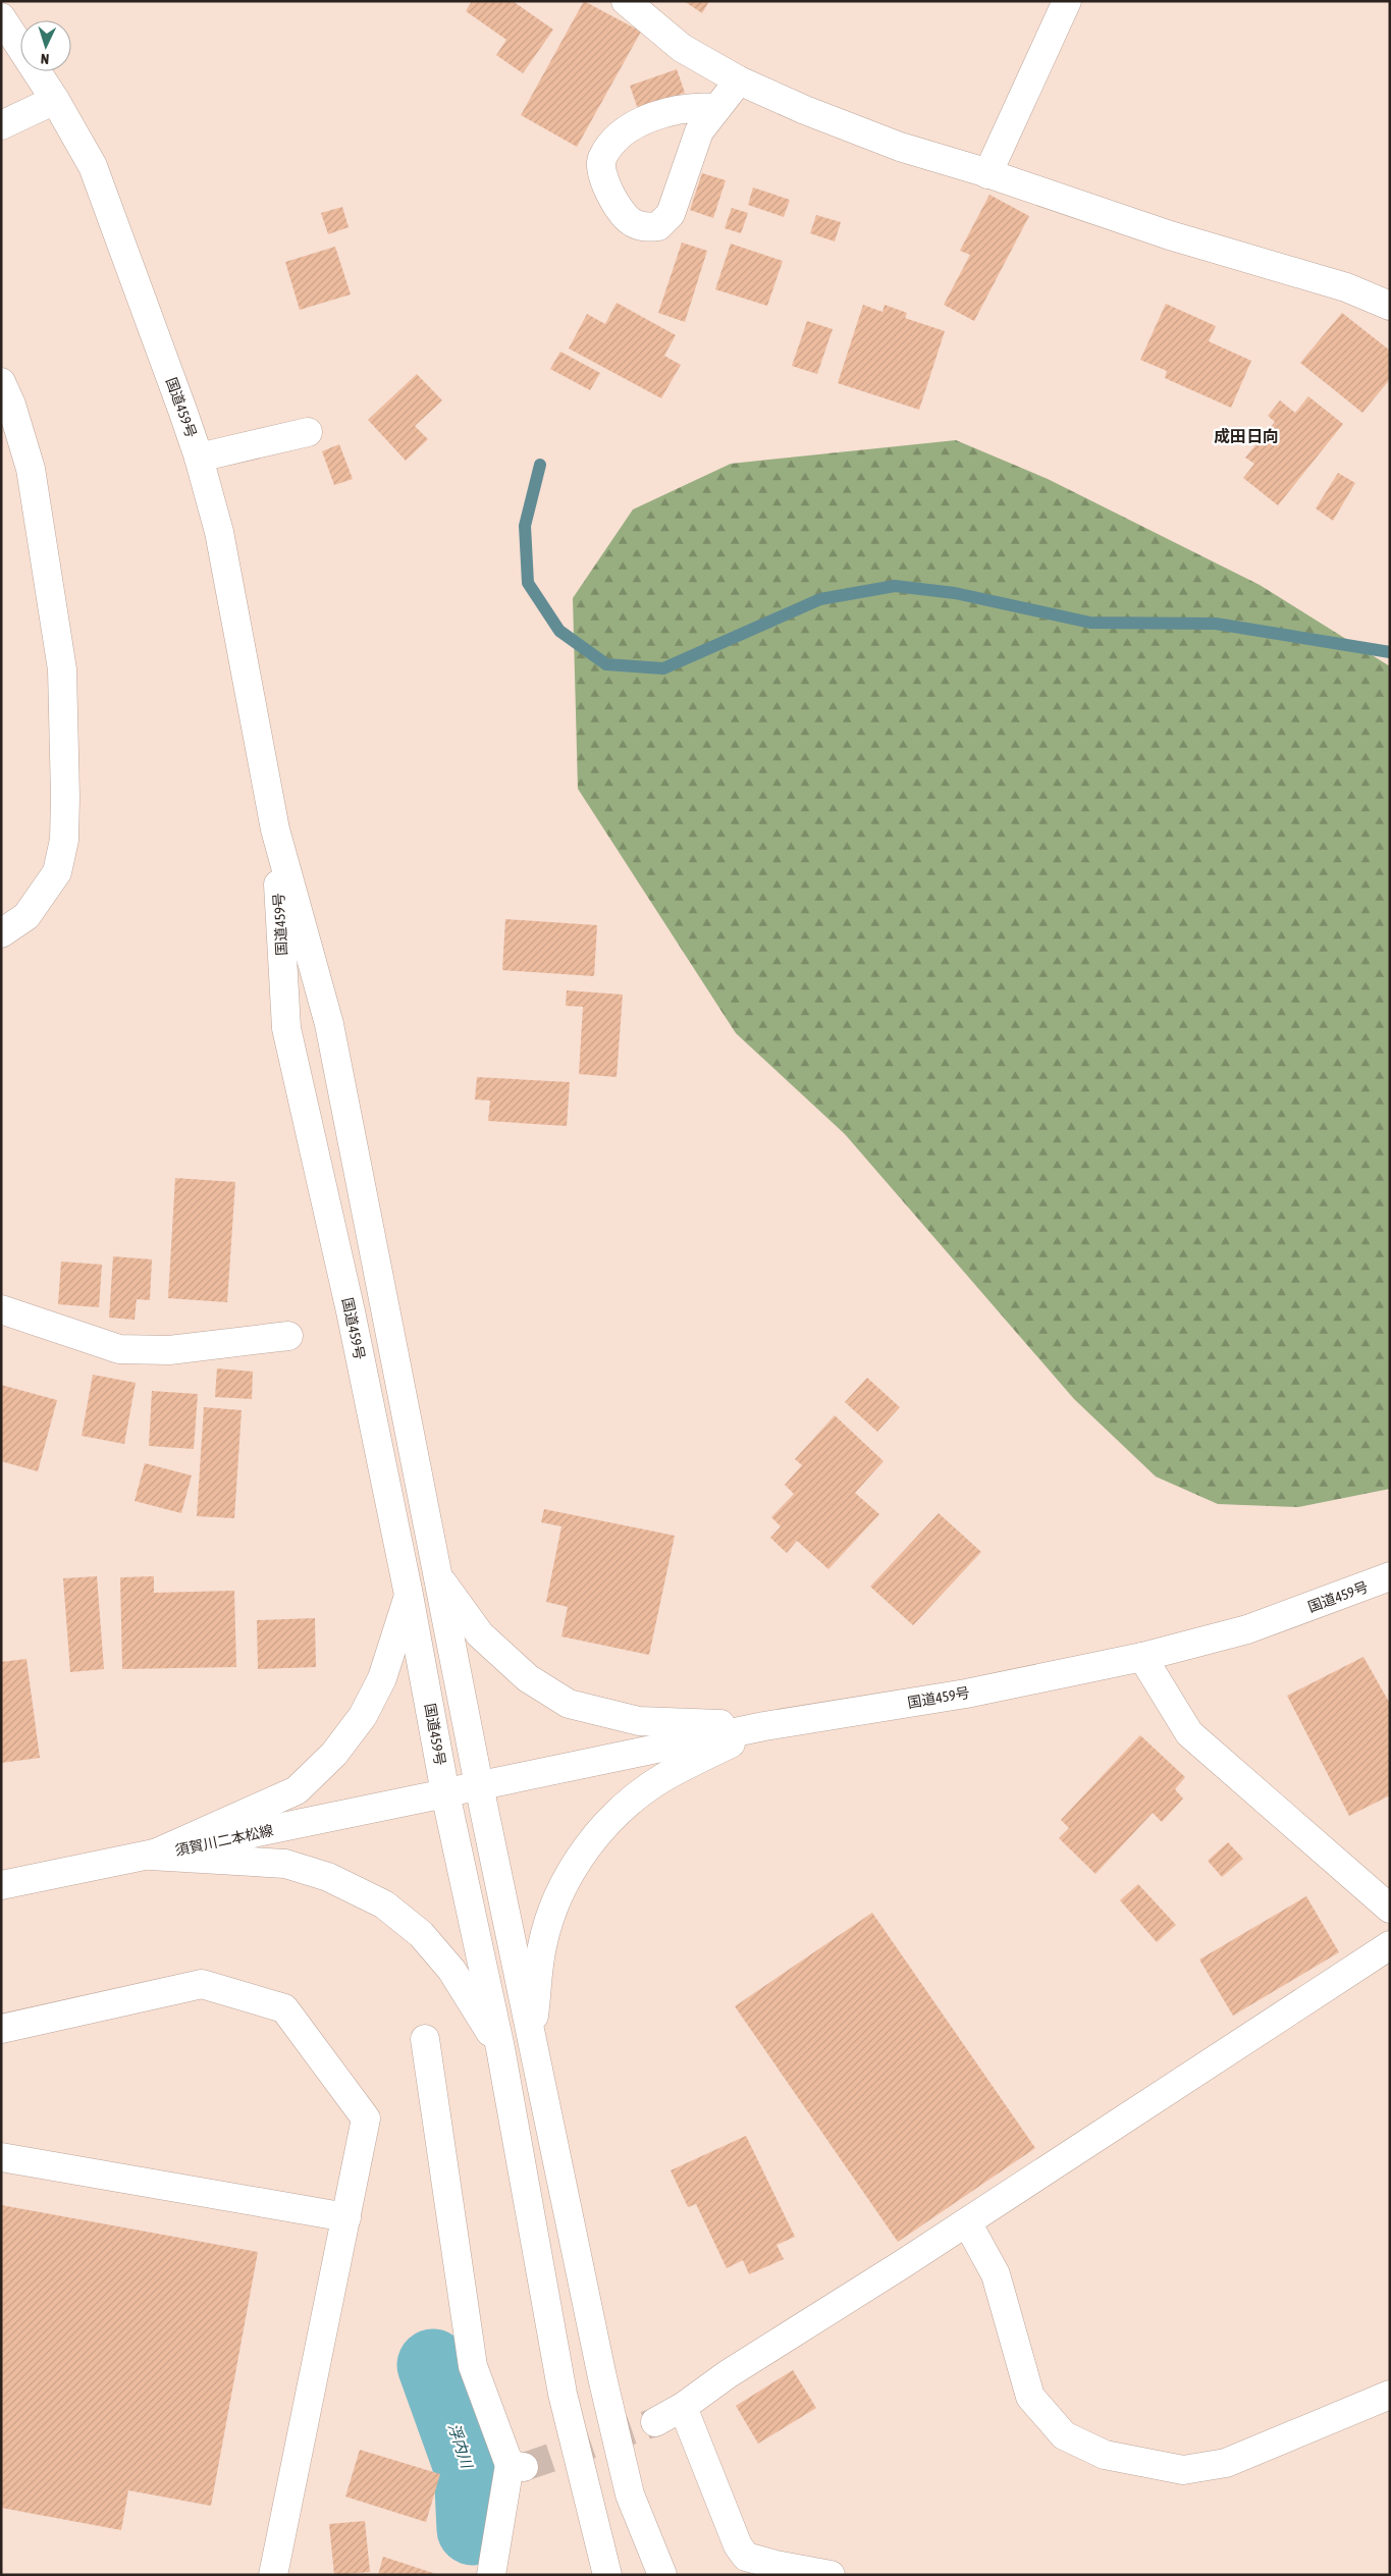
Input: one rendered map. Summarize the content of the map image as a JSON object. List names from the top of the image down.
{
  "streets": {
    "main road": ["国道459号", "須賀川二本松線"]
  },
  "crossings": [
    ["国道459号", "須賀川二本松線"]
  ],
  "districts": ["成田日向"],
  "water": ["浮内川"],
  "north": "bottom"
}
